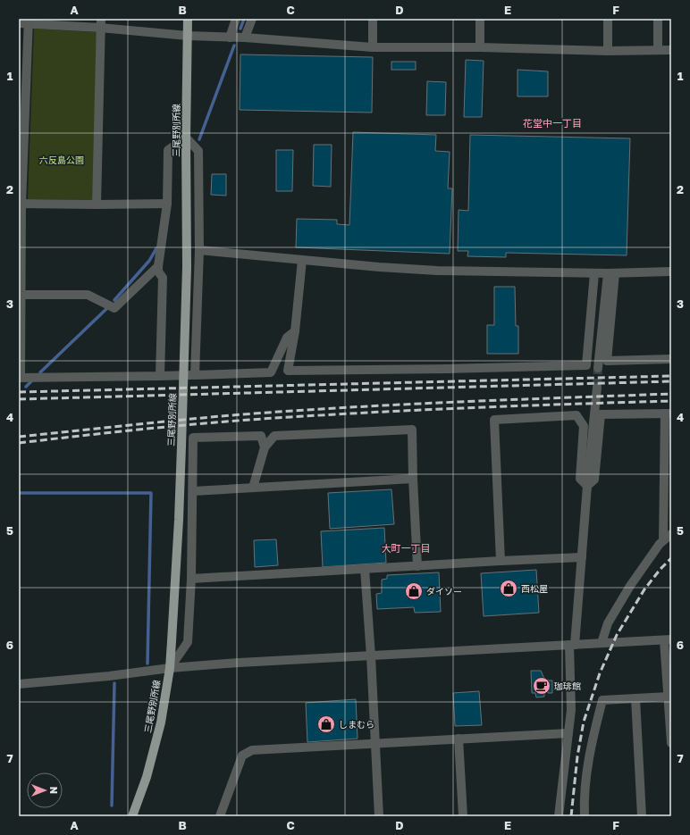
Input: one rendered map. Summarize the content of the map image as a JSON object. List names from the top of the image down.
{
  "streets": {
    "main road": ["三尾野別所線"]
  },
  "districts": ["花堂中一丁目", "大町一丁目"],
  "parks": ["六反島公園"],
  "places": {
    "shop": ["西松屋", "ダイソー", "しまむら"],
    "cafe": ["珈琲館"]
  },
  "north": "right",
  "grid": {
    "columns": [
      "A",
      "B",
      "C",
      "D",
      "E",
      "F"
    ],
    "rows": [
      "1",
      "2",
      "3",
      "4",
      "5",
      "6",
      "7"
    ]
  }
}
